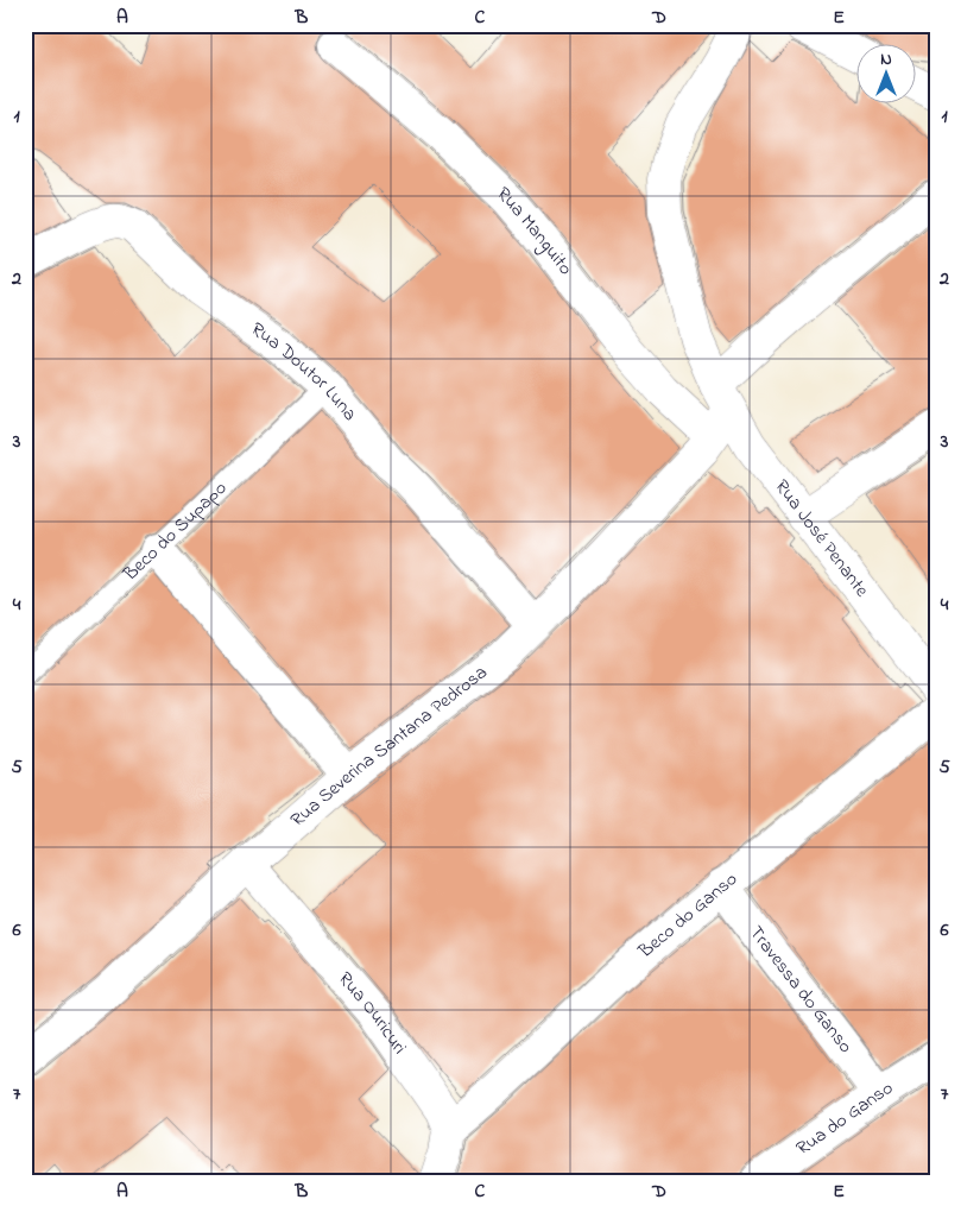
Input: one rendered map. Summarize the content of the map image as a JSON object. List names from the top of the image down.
{
  "streets": {
    "street": [
      "Rua Manguito",
      "Rua Doutor Luna",
      "Rua José Penante",
      "Rua Severina Santana Pedrosa",
      "Beco do Ganso",
      "Travessa do Ganso",
      "Rua Ouricuri",
      "Rua do Ganso"
    ],
    "lane": ["Beco do Supapo"]
  },
  "crossings": [
    ["Rua Manguito", "Rua José Penante"],
    ["Rua Manguito", "Rua Severina Santana Pedrosa"],
    ["Rua Doutor Luna", "Beco do Supapo"],
    ["Rua Doutor Luna", "Rua Severina Santana Pedrosa"],
    ["Rua José Penante", "Rua Severina Santana Pedrosa"],
    ["Rua Severina Santana Pedrosa", "Rua Ouricuri"],
    ["Beco do Ganso", "Travessa do Ganso"],
    ["Beco do Ganso", "Rua Ouricuri"],
    ["Travessa do Ganso", "Rua do Ganso"]
  ],
  "north": "top",
  "grid": {
    "columns": [
      "A",
      "B",
      "C",
      "D",
      "E"
    ],
    "rows": [
      "1",
      "2",
      "3",
      "4",
      "5",
      "6",
      "7"
    ]
  }
}
